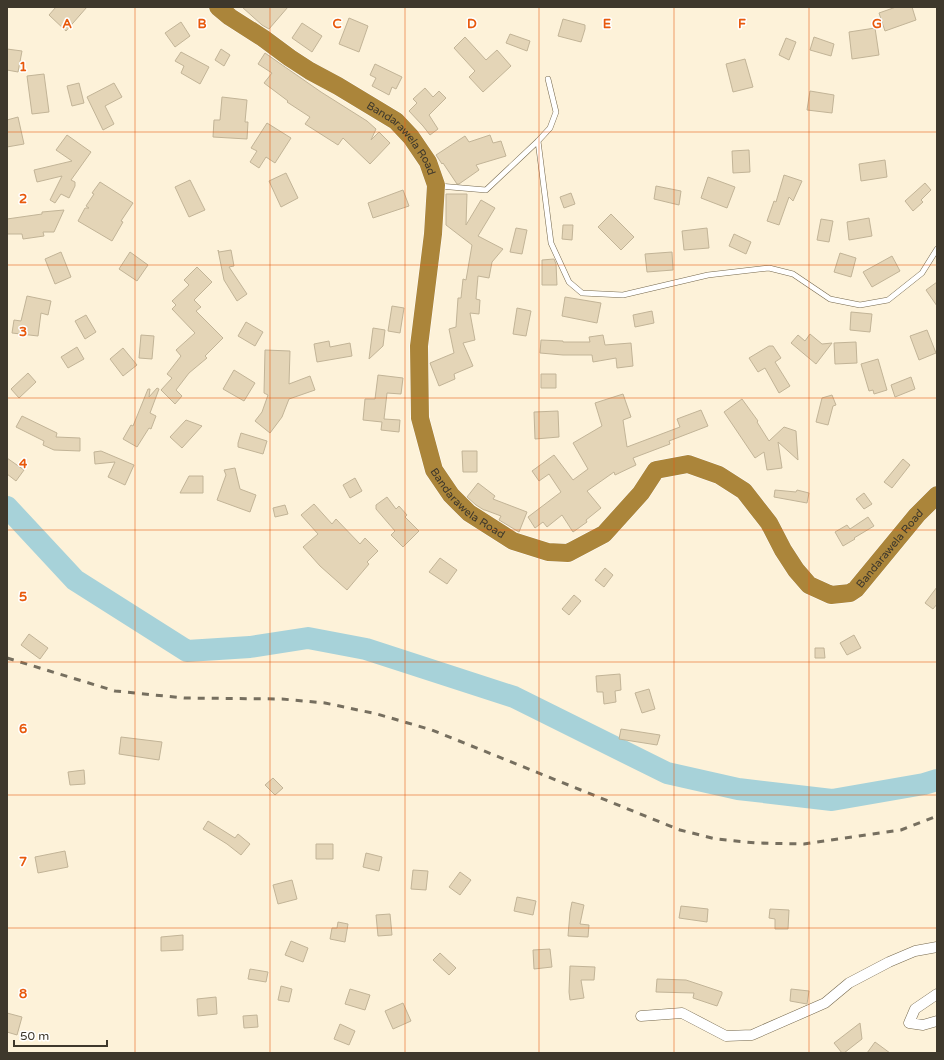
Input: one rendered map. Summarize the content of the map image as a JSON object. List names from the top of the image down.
{
  "streets": {
    "highway": ["Bandarawela Road"]
  },
  "scale_bar": "50 m",
  "grid": {
    "columns": [
      "A",
      "B",
      "C",
      "D",
      "E",
      "F",
      "G"
    ],
    "rows": [
      "1",
      "2",
      "3",
      "4",
      "5",
      "6",
      "7",
      "8"
    ]
  }
}
